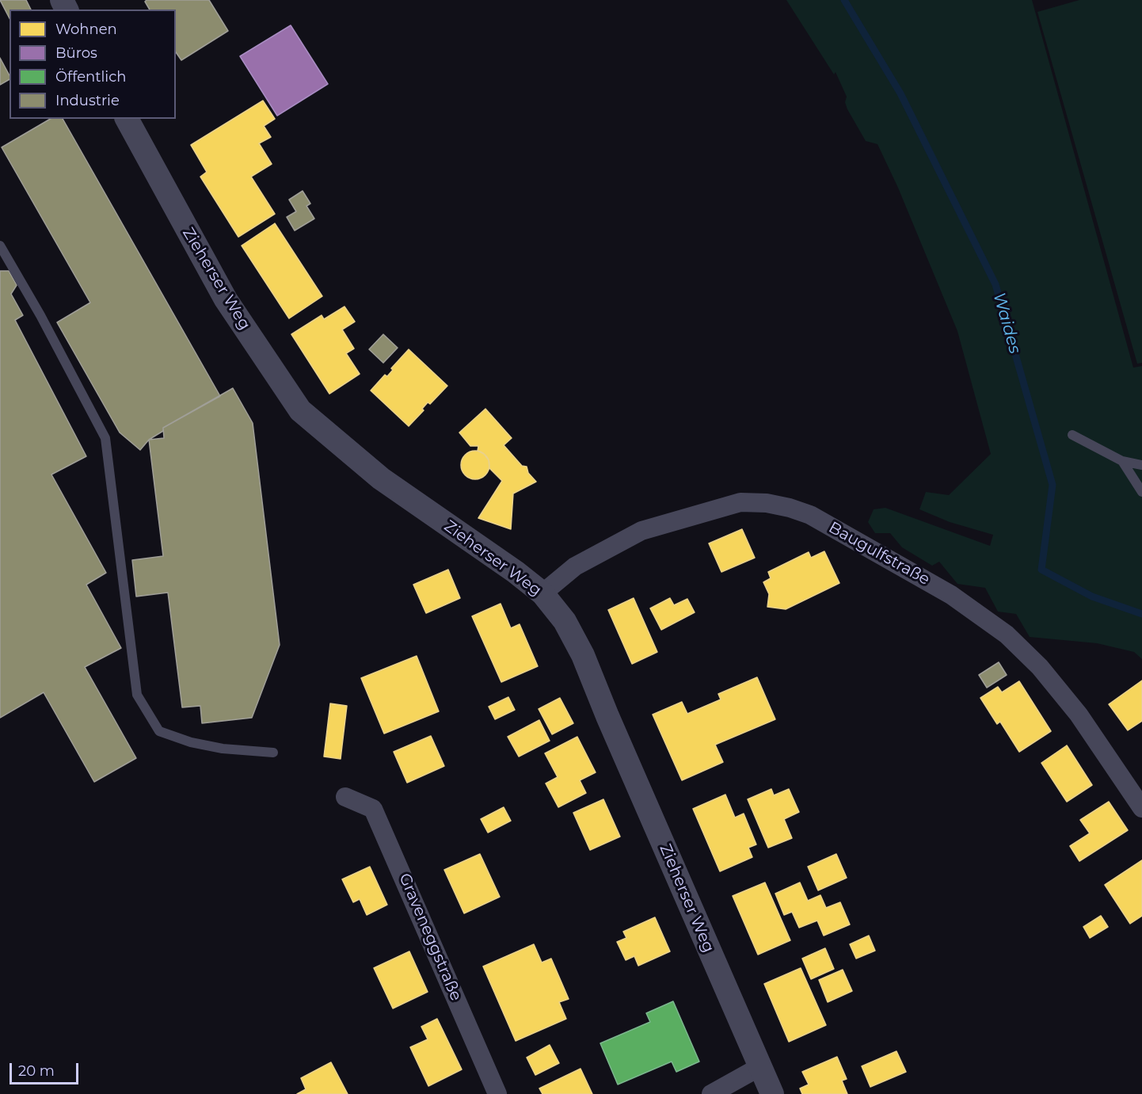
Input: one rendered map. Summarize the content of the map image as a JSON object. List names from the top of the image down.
{
  "streets": {
    "street": ["Zieherser Weg", "Baugulfstraße", "Graveneggstraße"]
  },
  "crossings": [
    ["Zieherser Weg", "Baugulfstraße"]
  ],
  "water": ["Waides"],
  "legend": [
    "Wohnen",
    "Büros",
    "Öffentlich",
    "Industrie"
  ],
  "scale_bar": "20 m"
}
